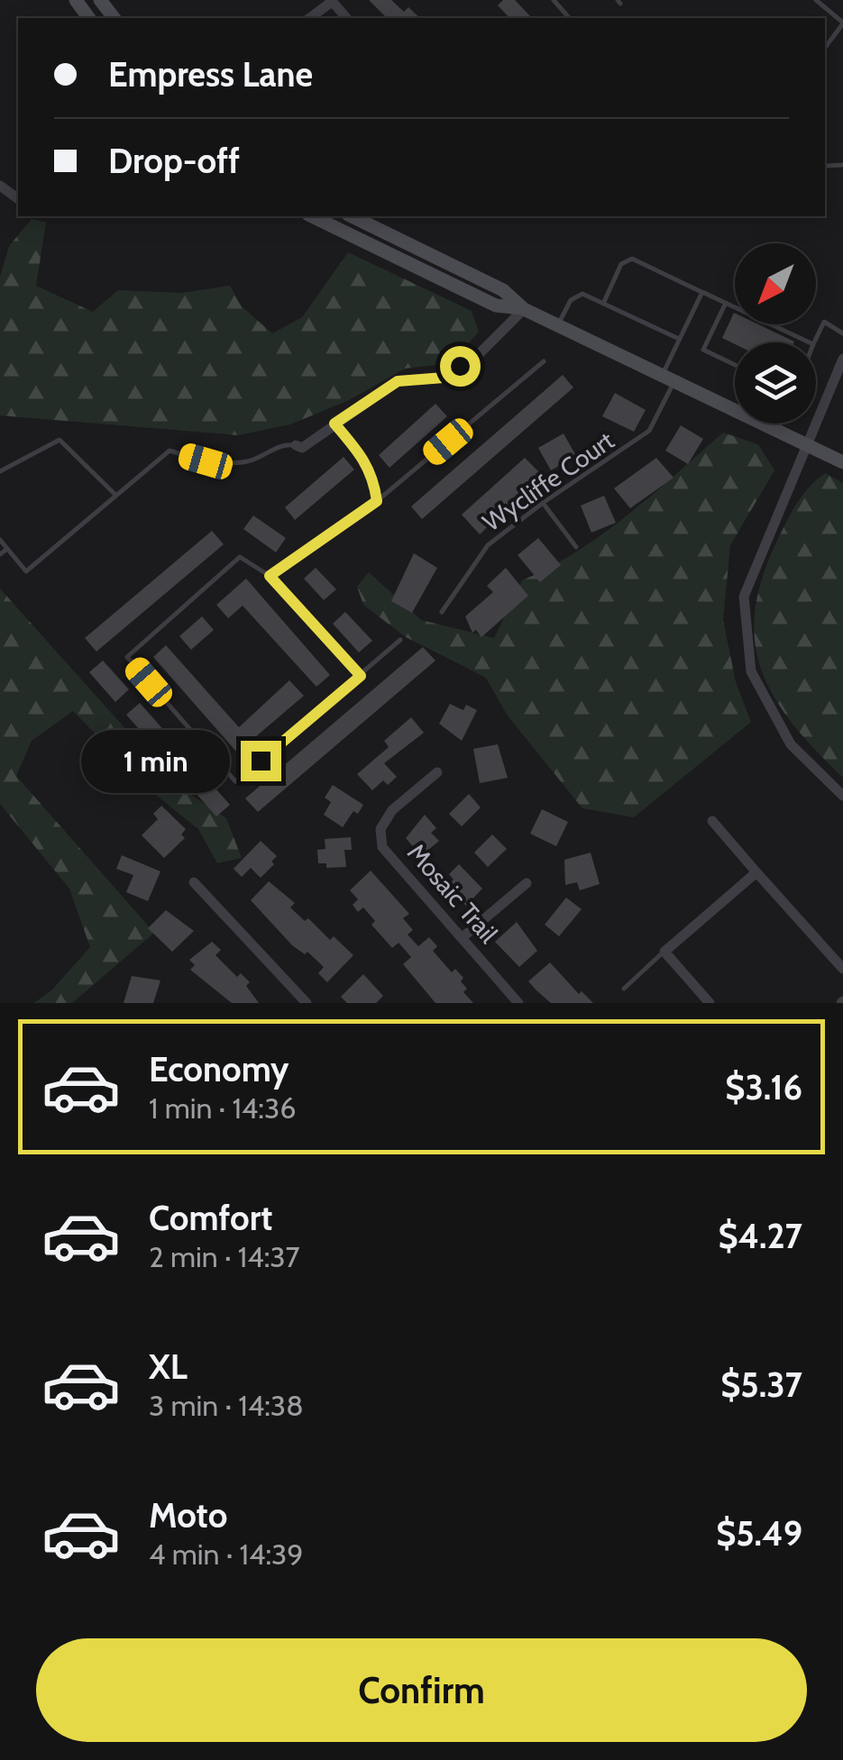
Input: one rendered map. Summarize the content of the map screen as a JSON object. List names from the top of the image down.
{
  "streets": {
    "street": ["Mosaic Trail"],
    "lane": ["Wycliffe Court"]
  },
  "north": "bottom left",
  "page": {
    "banner": ["Empress Lane", "Drop-off"],
    "bubble": "1 min",
    "list": [
      {
        "name": "Economy",
        "note": "1 min · 14:36",
        "value": "$3.16"
      },
      {
        "name": "Comfort",
        "note": "2 min · 14:37",
        "value": "$4.27"
      },
      {
        "name": "XL",
        "note": "3 min · 14:38",
        "value": "$5.37"
      },
      {
        "name": "Moto",
        "note": "4 min · 14:39",
        "value": "$5.49"
      }
    ],
    "buttons": "Confirm"
  }
}
